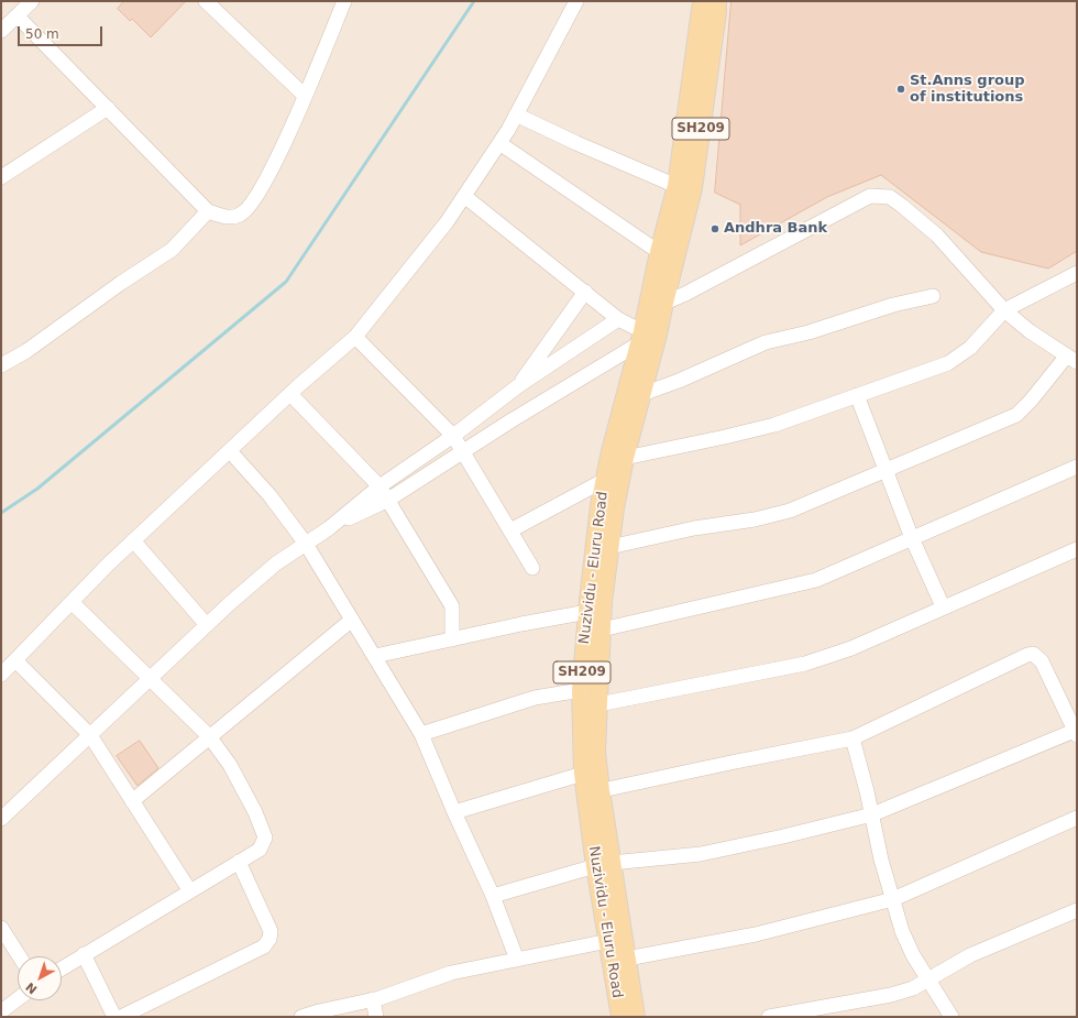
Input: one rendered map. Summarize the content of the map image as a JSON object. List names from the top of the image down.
{
  "streets": {
    "main road": ["SH209", "Nuzividu - Eluru Road"]
  },
  "places": ["St.Anns group of institutions", "Andhra Bank"],
  "scale_bar": "50 m",
  "north": "bottom left"
}
